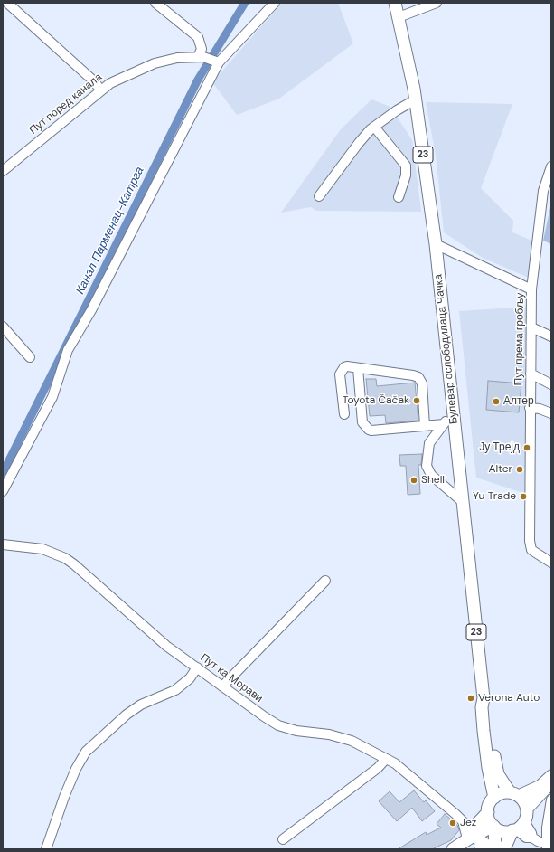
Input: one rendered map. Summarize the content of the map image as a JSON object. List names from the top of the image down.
{
  "streets": {
    "main road": ["23", "Булевар ослободилаца Чачка"],
    "street": ["Пут поред канала", "Пут према гробљу", "Пут ка Морави"]
  },
  "crossings": [
    ["23", "Булевар ослободилаца Чачка"]
  ],
  "water": ["Канал Парменац-Катрга"],
  "places": [
    "Toyota Čačak",
    "Алтер",
    "Ју Трејд",
    "Alter",
    "Shell",
    "Yu Trade",
    "Verona Auto",
    "Jez"
  ]
}
